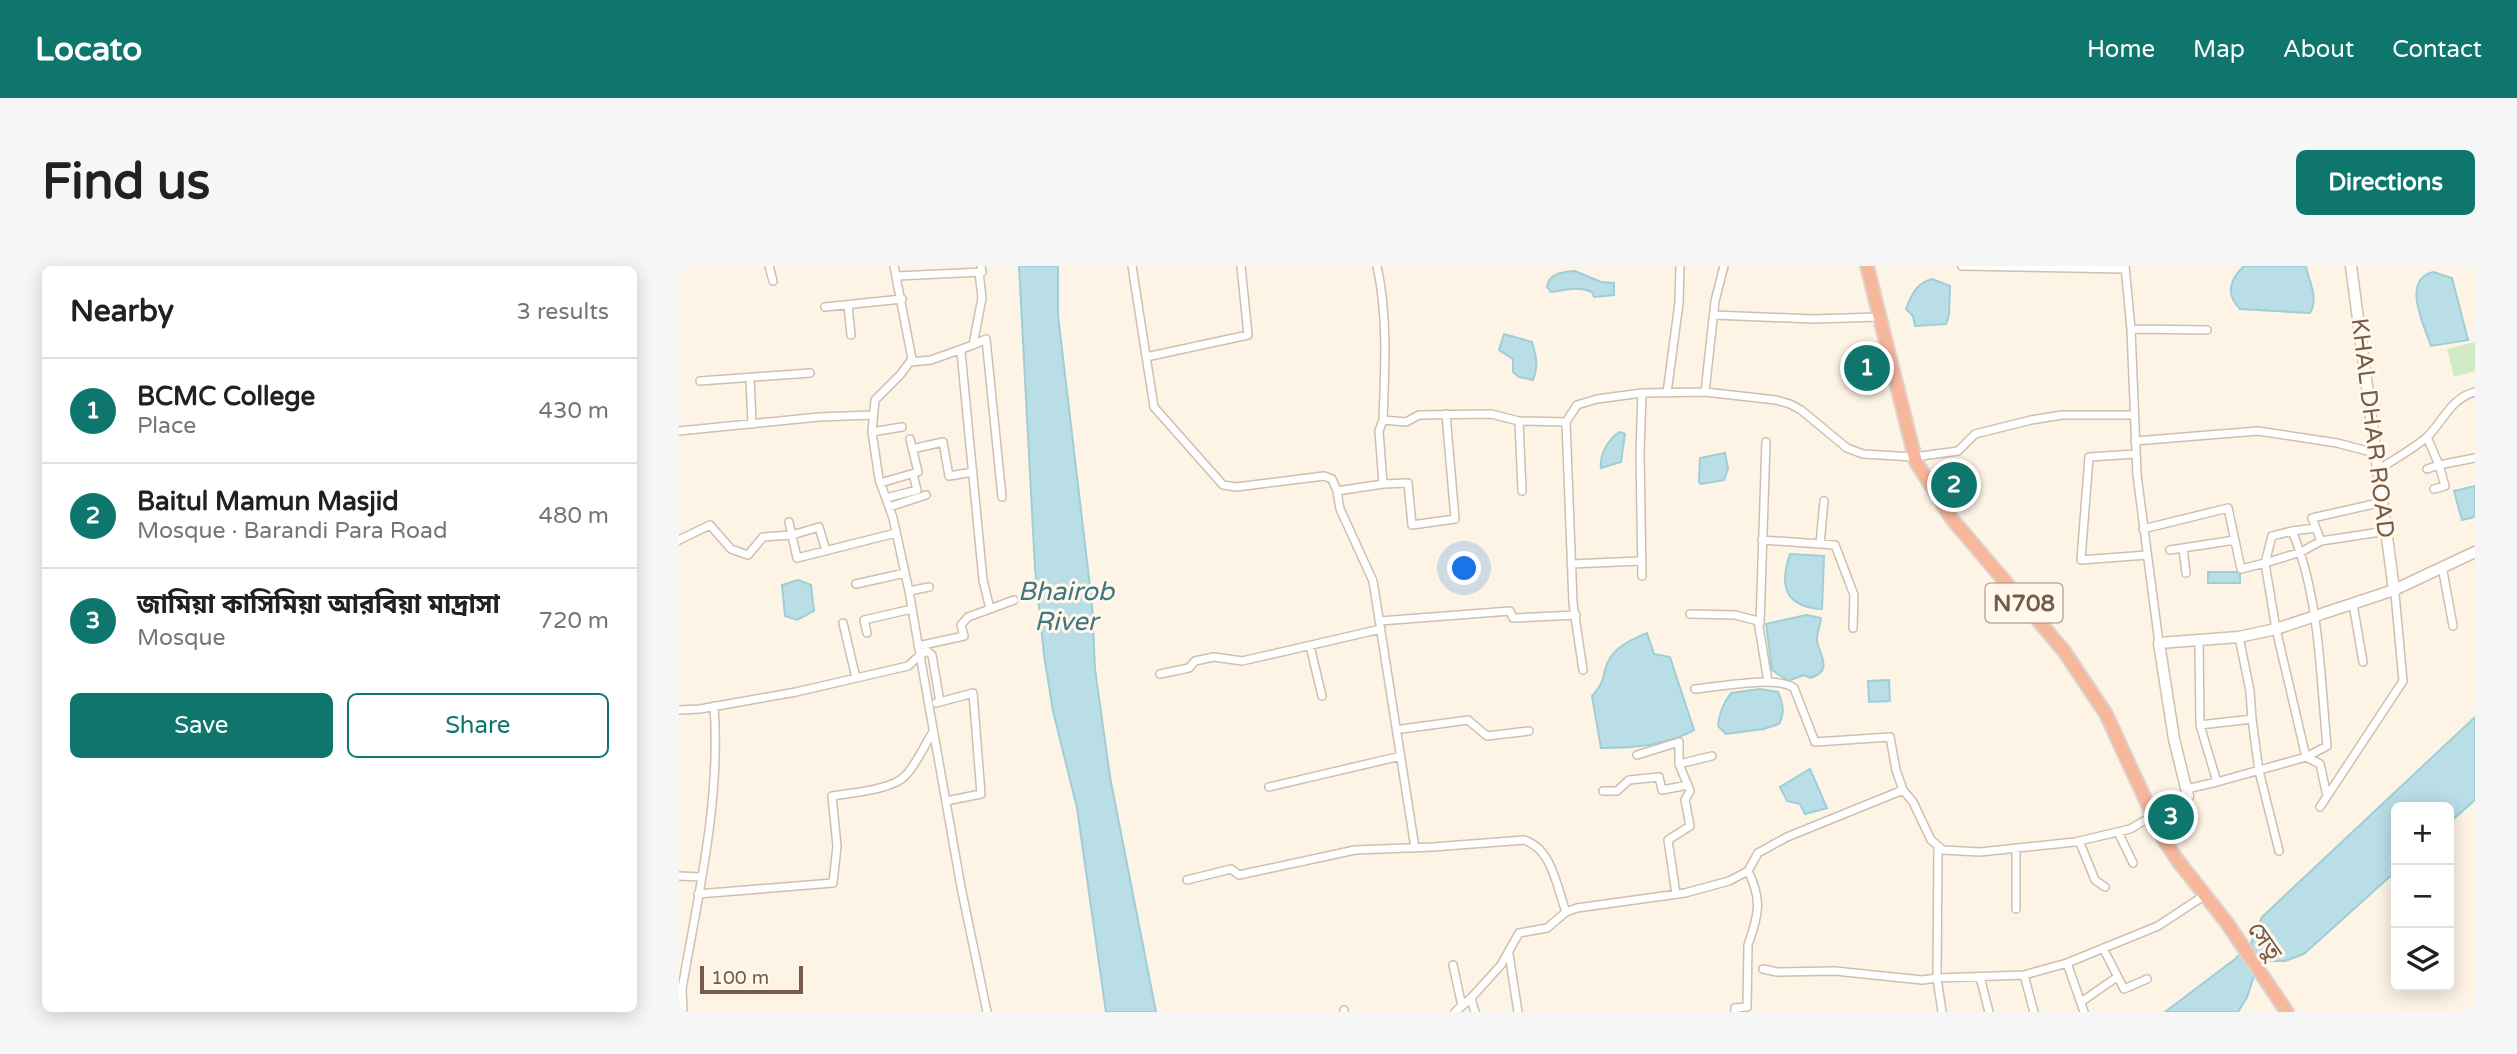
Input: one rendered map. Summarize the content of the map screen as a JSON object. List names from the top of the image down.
{
  "streets": {
    "highway": ["N708", "সেতু"],
    "street": ["KHAL DHAR ROAD"]
  },
  "crossings": [
    ["N708", "সেতু"]
  ],
  "water": ["Bhairob River"],
  "scale_bar": "100 m",
  "page": {
    "header": "Locato",
    "nav": [
      "Home",
      "Map",
      "About",
      "Contact"
    ],
    "buttons": [
      "Directions",
      ["Save", "Share"]
    ],
    "title": "Find us",
    "heading": ["Nearby", "3 results"],
    "pins": ["1", "2", "3"],
    "list": [
      {
        "mark": "1",
        "name": "BCMC College",
        "note": "Place",
        "value": "430 m"
      },
      {
        "mark": "2",
        "name": "Baitul Mamun Masjid",
        "note": "Mosque · Barandi Para Road",
        "value": "480 m"
      },
      {
        "mark": "3",
        "name": "জামিয়া কাসিমিয়া আরবিয়া মাদ্রাসা",
        "note": "Mosque",
        "value": "720 m"
      }
    ],
    "map_buttons": ["+", "−"],
    "scale": "100 m"
  }
}
